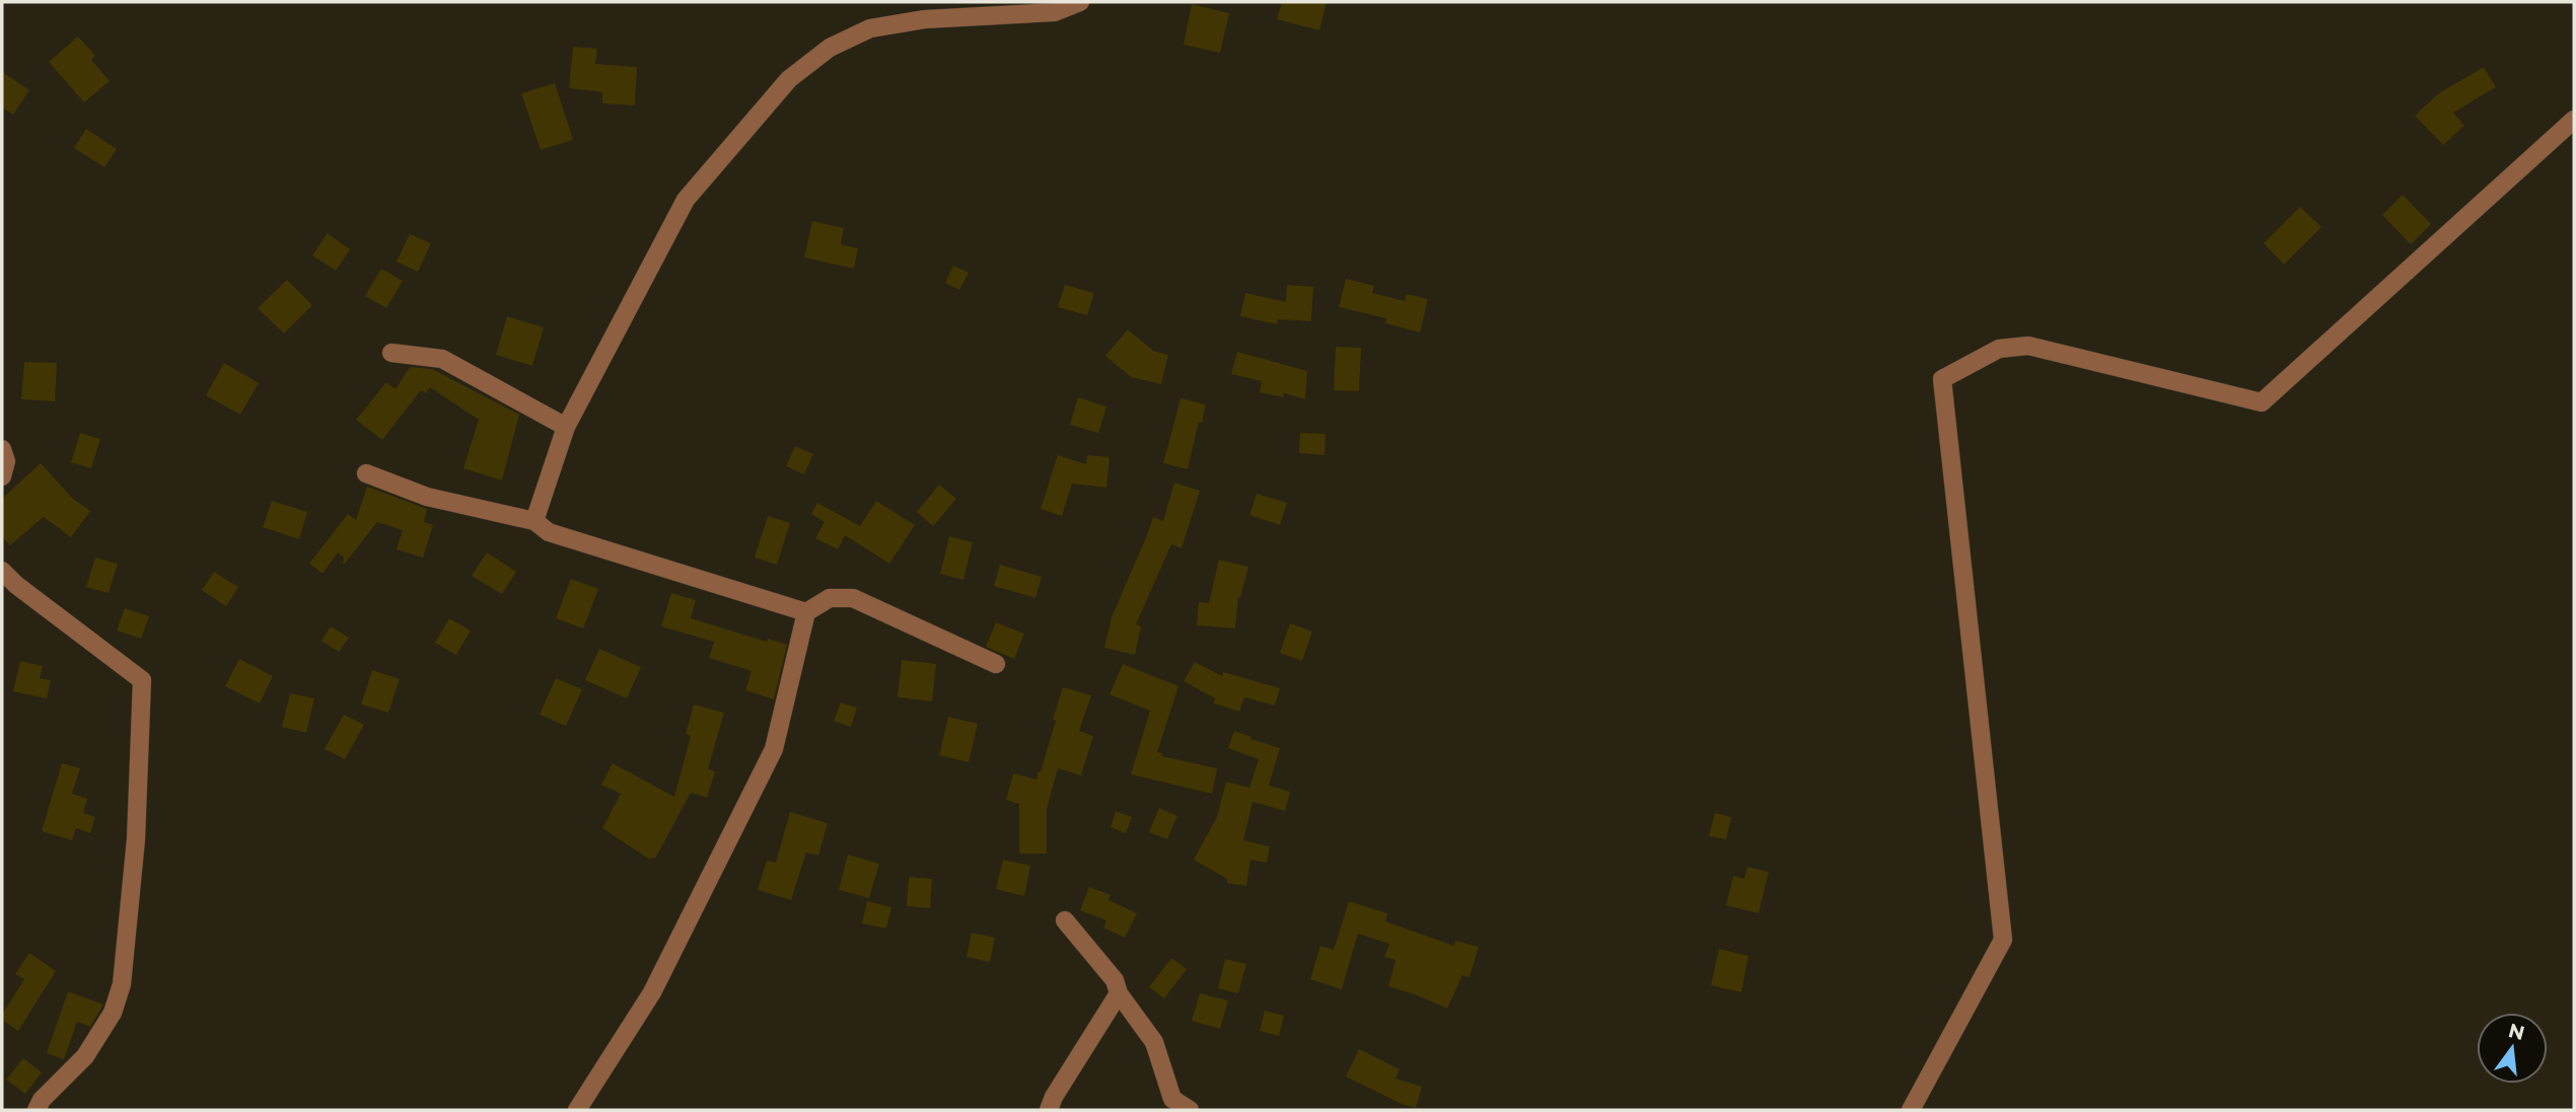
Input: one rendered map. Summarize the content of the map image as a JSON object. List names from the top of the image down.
{
  "north": "top"
}
